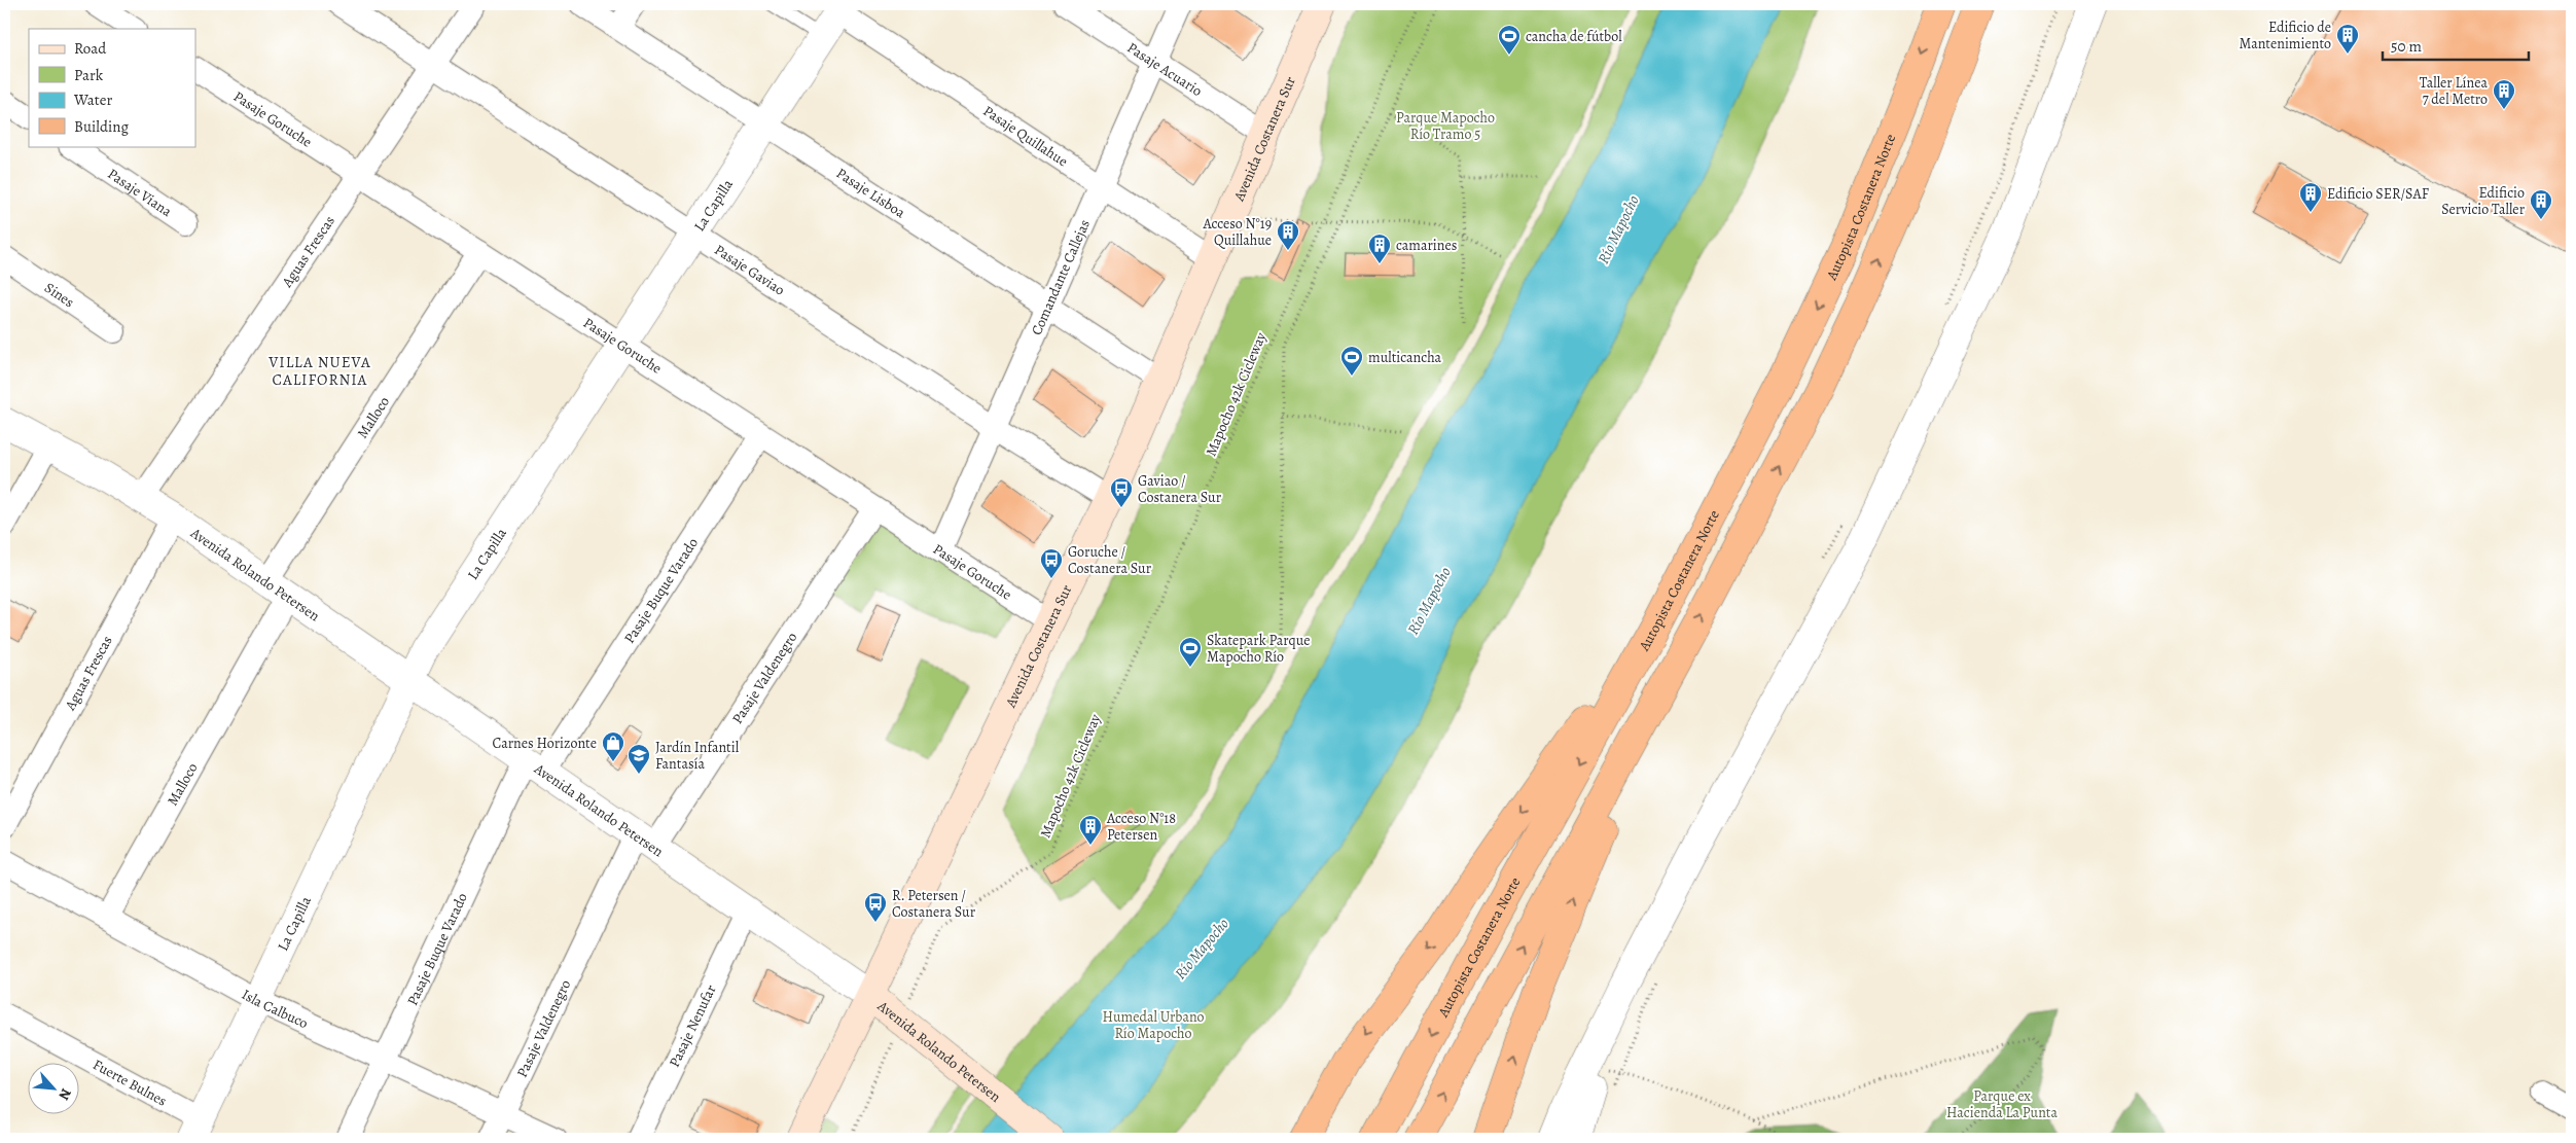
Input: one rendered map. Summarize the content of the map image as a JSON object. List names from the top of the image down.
{
  "streets": {
    "highway": ["Autopista Costanera Norte"],
    "main road": ["Avenida Costanera Sur", "Avenida Rolando Petersen"],
    "street": [
      "Pasaje Acuario",
      "Pasaje Goruche",
      "Pasaje Quillahue",
      "Pasaje Viana",
      "Pasaje Lisboa",
      "La Capilla",
      "Aguas Frescas",
      "Pasaje Gaviao",
      "Comandante Callejas",
      "Sines",
      "Malloco",
      "Pasaje Buque Varado",
      "Pasaje Valdenegro",
      "Isla Calbuco",
      "Pasaje Nenufar",
      "Fuerte Bulnes"
    ],
    "path": ["Mapocho 42k Cicleway"]
  },
  "crossings": [
    ["Pasaje Acuario", "Avenida Costanera Sur"],
    ["Pasaje Acuario", "Comandante Callejas"],
    ["Pasaje Goruche", "Avenida Costanera Sur"],
    ["Pasaje Goruche", "La Capilla"],
    ["Pasaje Goruche", "Aguas Frescas"],
    ["Pasaje Goruche", "Comandante Callejas"],
    ["Pasaje Goruche", "Malloco"],
    ["Pasaje Goruche", "Pasaje Buque Varado"],
    ["Pasaje Goruche", "Pasaje Valdenegro"],
    ["Pasaje Quillahue", "Avenida Costanera Sur"],
    ["Pasaje Quillahue", "La Capilla"],
    ["Pasaje Quillahue", "Comandante Callejas"],
    ["Avenida Costanera Sur", "Pasaje Lisboa"],
    ["Avenida Costanera Sur", "Pasaje Gaviao"],
    ["Avenida Costanera Sur", "Avenida Rolando Petersen"],
    ["Pasaje Lisboa", "La Capilla"],
    ["Pasaje Lisboa", "Comandante Callejas"],
    ["La Capilla", "Pasaje Gaviao"],
    ["La Capilla", "Avenida Rolando Petersen"],
    ["La Capilla", "Isla Calbuco"],
    ["La Capilla", "Fuerte Bulnes"],
    ["Aguas Frescas", "Pasaje Gaviao"],
    ["Aguas Frescas", "Avenida Rolando Petersen"],
    ["Pasaje Gaviao", "Comandante Callejas"],
    ["Mapocho 42k Cicleway", "Avenida Rolando Petersen"],
    ["Malloco", "Avenida Rolando Petersen"],
    ["Malloco", "Isla Calbuco"],
    ["Avenida Rolando Petersen", "Pasaje Buque Varado"],
    ["Avenida Rolando Petersen", "Pasaje Valdenegro"],
    ["Avenida Rolando Petersen", "Pasaje Nenufar"],
    ["Pasaje Buque Varado", "Isla Calbuco"],
    ["Pasaje Valdenegro", "Isla Calbuco"]
  ],
  "districts": ["VILLA NUEVA CALIFORNIA"],
  "water": ["Río Mapocho"],
  "parks": ["Parque Mapocho Río Tramo 5", "Humedal Urbano Río Mapocho", "Parque ex Hacienda La Punta"],
  "places": {
    "building": [
      "Edificio de Mantenimiento",
      "Taller Línea 7 del Metro",
      "Edificio SER/SAF",
      "Edificio Servicio Taller",
      "Acceso N°19 Quillahue",
      "camarines",
      "Acceso N°18 Petersen"
    ],
    "sports": ["cancha de fútbol", "multicancha", "Skatepark Parque Mapocho Río"],
    "bus stop": ["Gaviao / Costanera Sur", "Goruche / Costanera Sur", "R. Petersen / Costanera Sur"],
    "shop": ["Carnes Horizonte"],
    "school or university": ["Jardín Infantil Fantasía"]
  },
  "legend": [
    "Road",
    "Park",
    "Water",
    "Building"
  ],
  "scale_bar": "50 m",
  "north": "bottom right"
}
